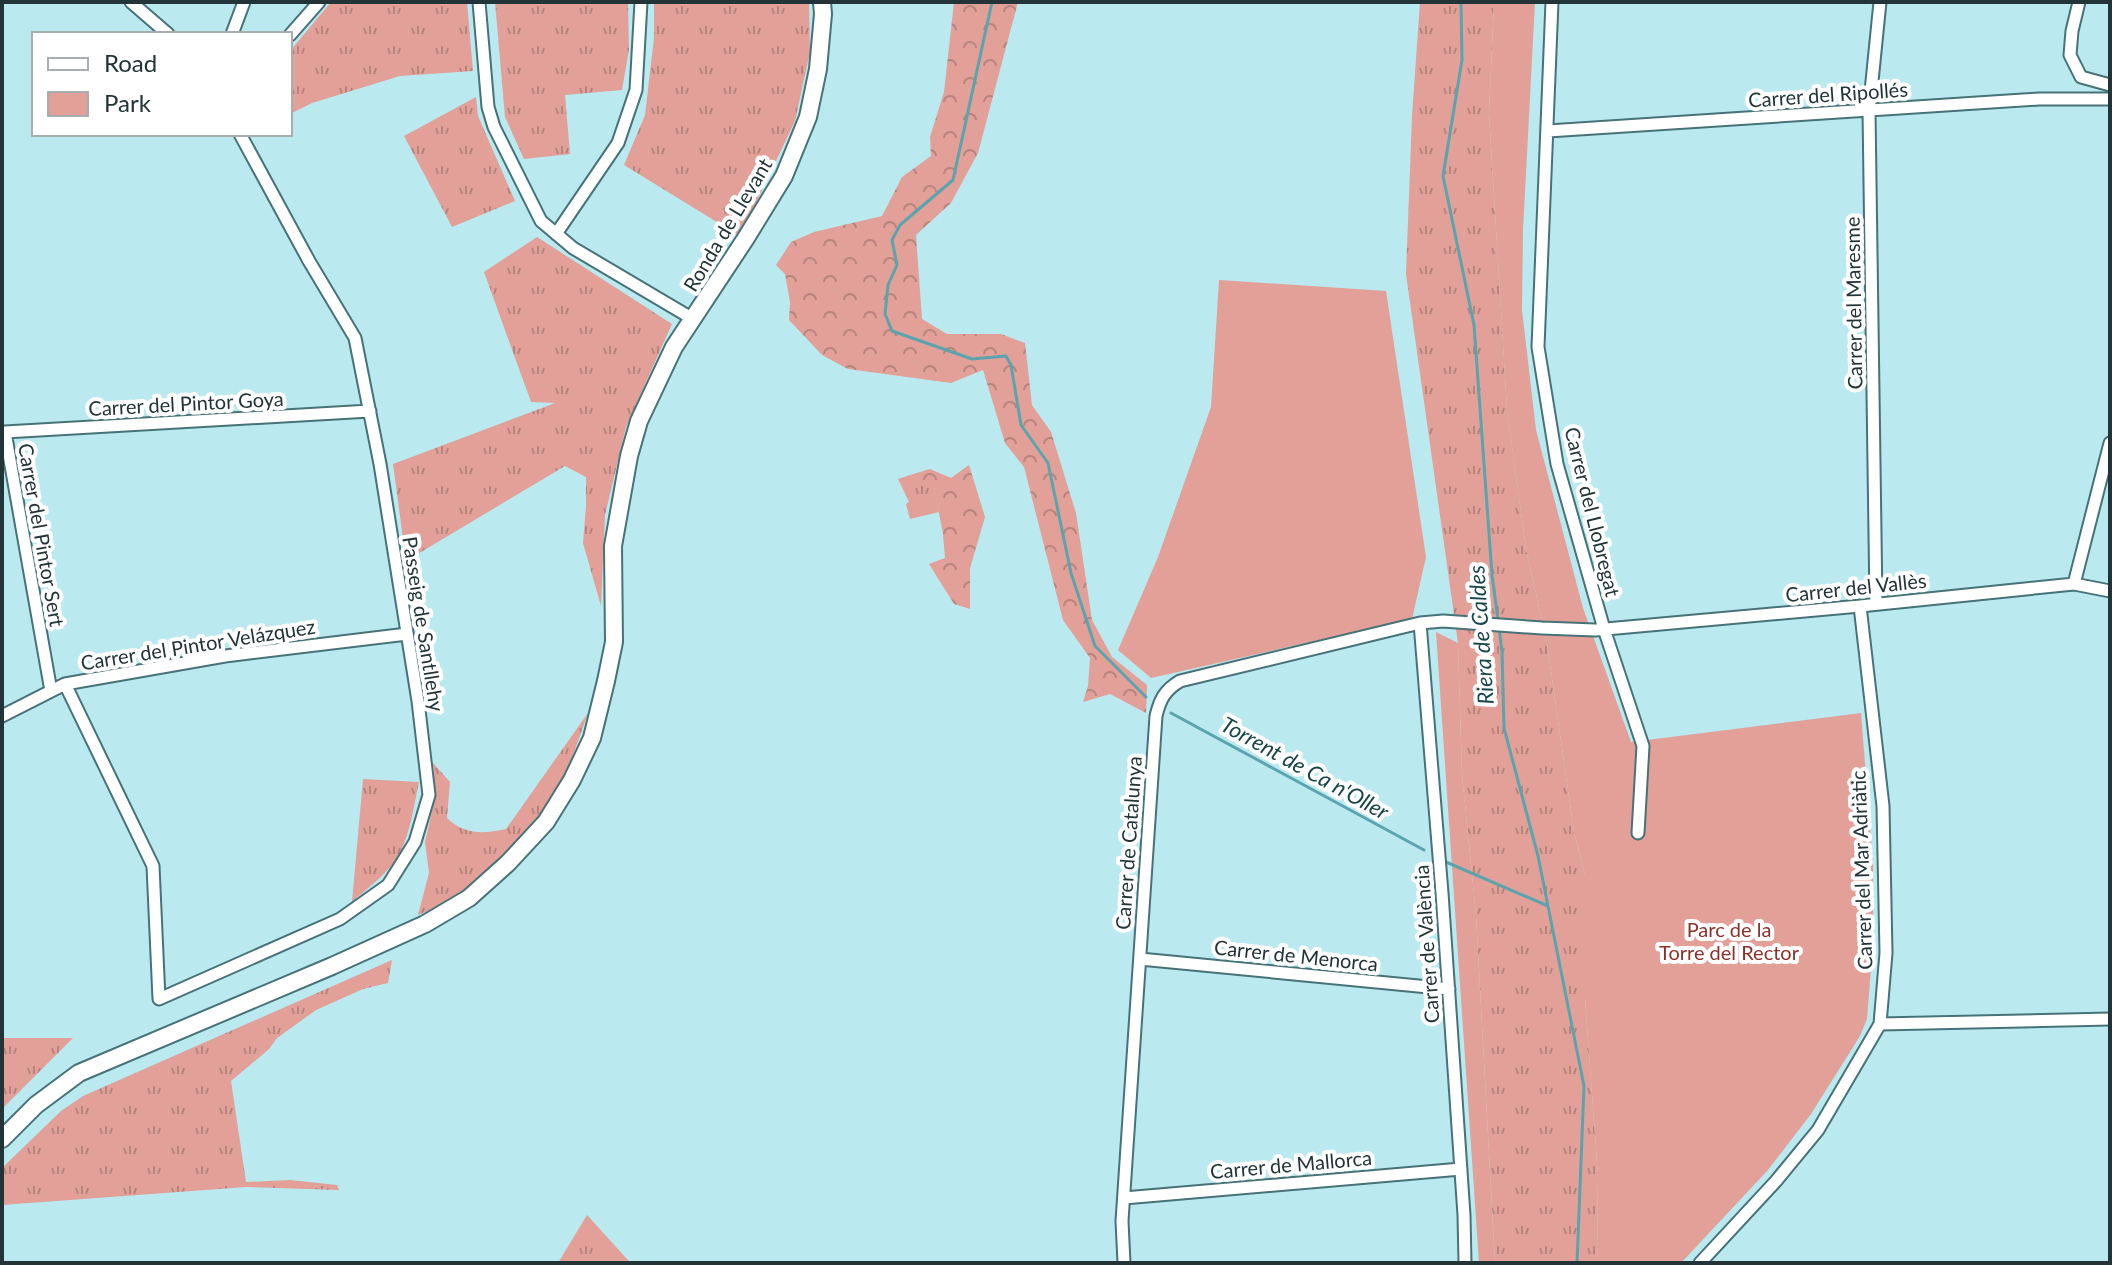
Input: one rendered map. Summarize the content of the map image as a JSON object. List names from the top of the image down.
{
  "streets": {
    "main road": ["Ronda de Llevant"],
    "street": [
      "Carrer del Ripollés",
      "Carrer del Maresme",
      "Carrer del Pintor Goya",
      "Carrer del Llobregat",
      "Carrer del Pintor Sert",
      "Carrer del Vallès",
      "Passeig de Santllehy",
      "Carrer del Pintor Velázquez",
      "Carrer de Catalunya",
      "Carrer del Mar Adriàtic",
      "Carrer de València",
      "Carrer de Menorca",
      "Carrer de Mallorca"
    ]
  },
  "crossings": [
    ["Carrer del Ripollés", "Carrer del Maresme"],
    ["Carrer del Ripollés", "Carrer del Llobregat"],
    ["Carrer del Maresme", "Carrer del Vallès"],
    ["Carrer del Pintor Goya", "Carrer del Pintor Sert"],
    ["Carrer del Pintor Goya", "Passeig de Santllehy"],
    ["Carrer del Llobregat", "Carrer del Vallès"],
    ["Carrer del Pintor Sert", "Carrer del Pintor Velázquez"],
    ["Carrer del Vallès", "Carrer de Catalunya"],
    ["Carrer del Vallès", "Carrer del Mar Adriàtic"],
    ["Passeig de Santllehy", "Carrer del Pintor Velázquez"],
    ["Carrer de Catalunya", "Carrer de València"],
    ["Carrer de Catalunya", "Carrer de Menorca"],
    ["Carrer de Catalunya", "Carrer de Mallorca"],
    ["Carrer de València", "Carrer de Menorca"],
    ["Carrer de València", "Carrer de Mallorca"]
  ],
  "water": ["Riera de Caldes", "Torrent de Ca n'Oller"],
  "parks": ["Parc de la Torre del Rector"],
  "legend": ["Road", "Park"]
}
